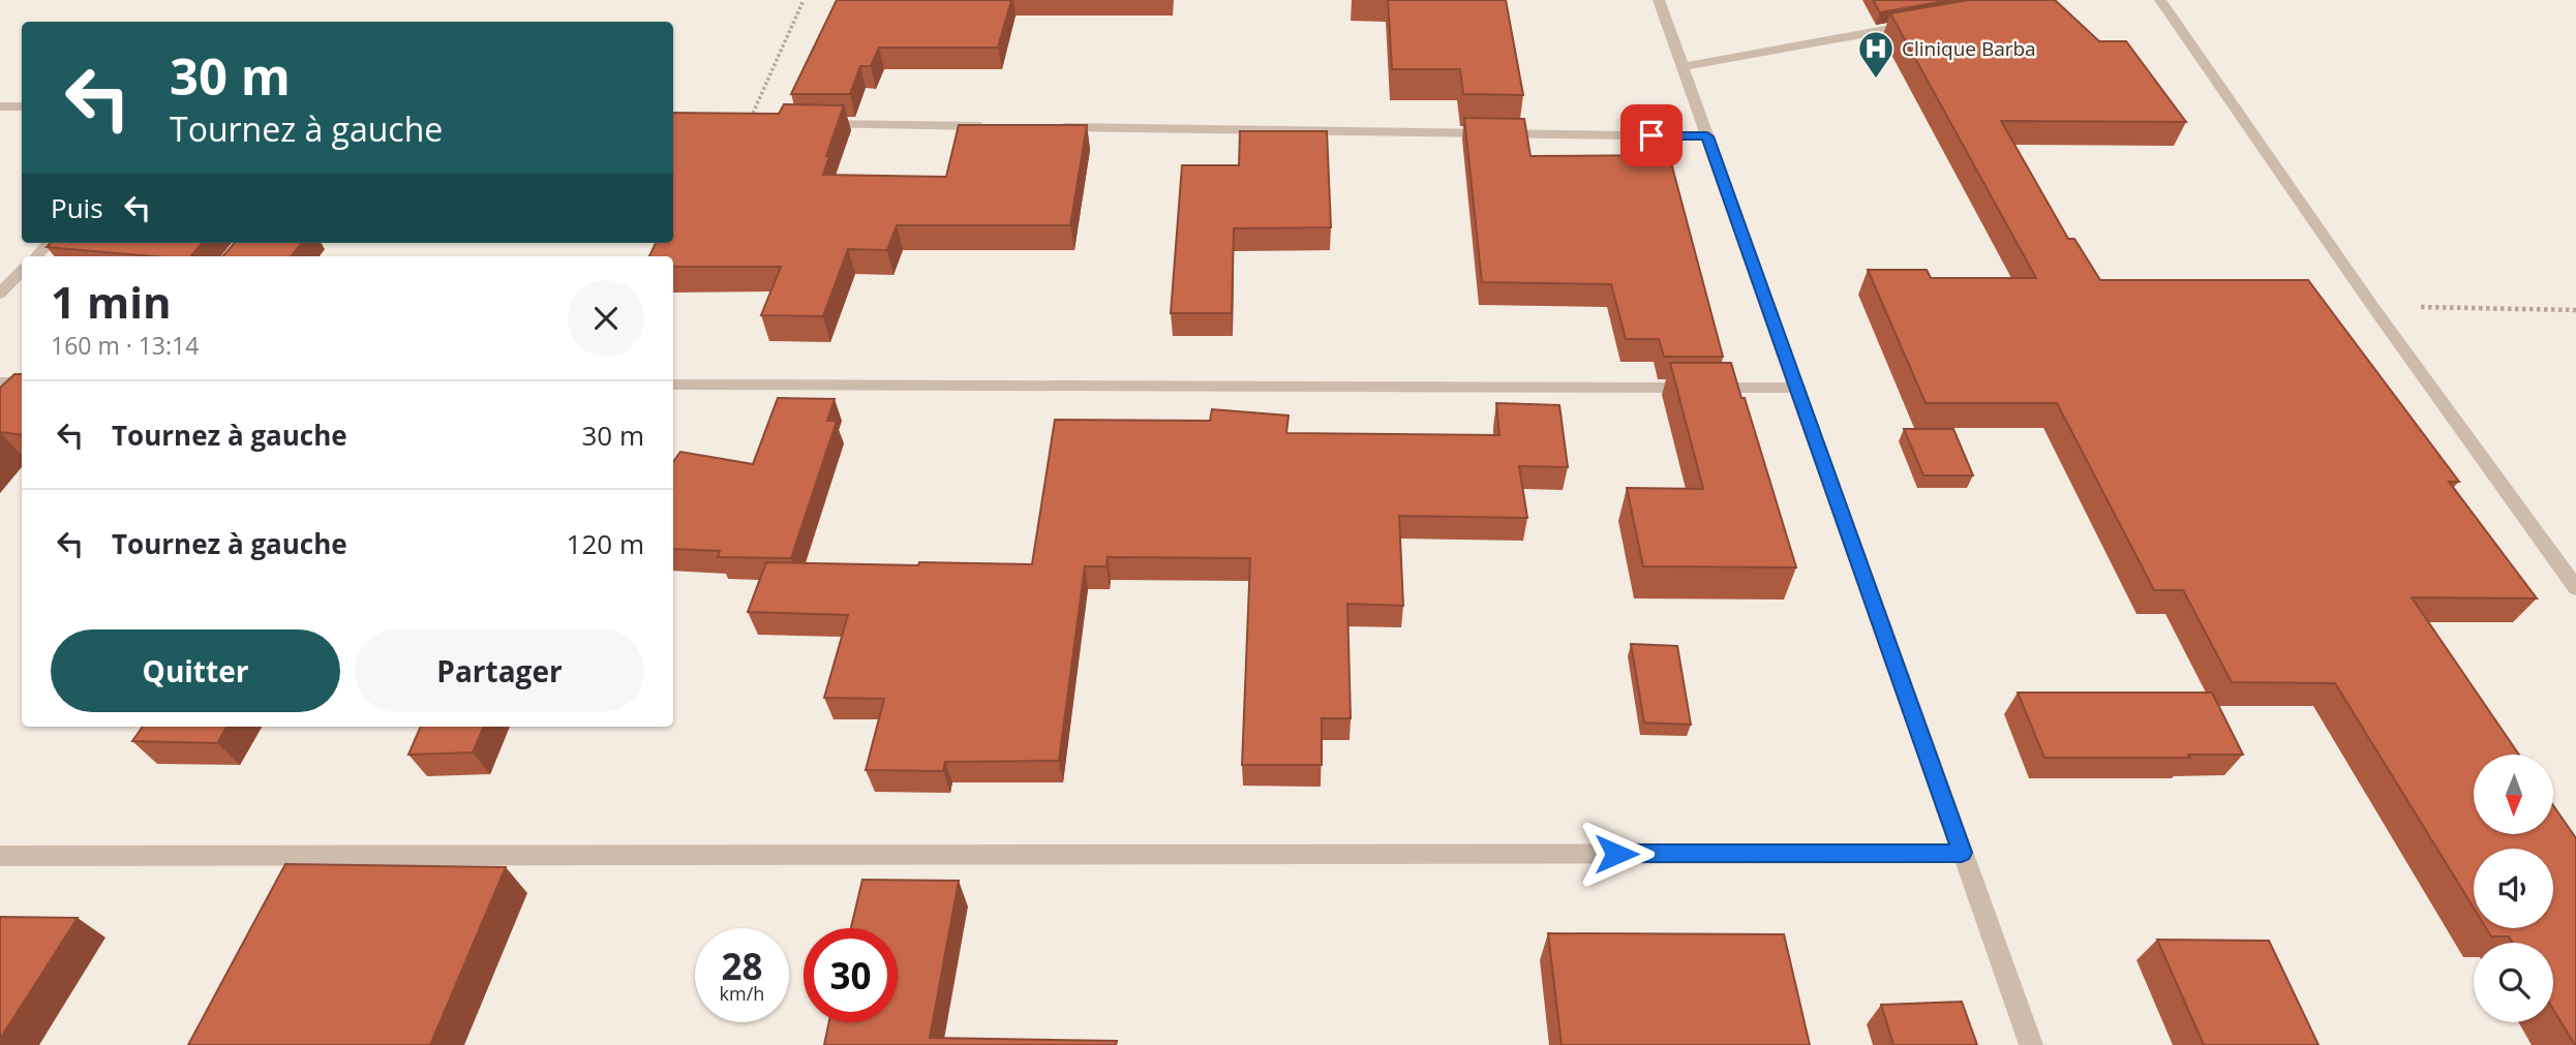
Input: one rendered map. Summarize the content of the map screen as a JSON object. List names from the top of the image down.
{
  "places": {
    "hospital": ["Clinique Barba"]
  },
  "north": "bottom",
  "page": {
    "turn": ["30 m", "Tournez à gauche"],
    "then": "Puis",
    "heading": ["1 min", "160 m · 13:14"],
    "list": [
      {
        "name": "Tournez à gauche",
        "value": "30 m"
      },
      {
        "name": "Tournez à gauche",
        "value": "120 m"
      }
    ],
    "buttons": ["Quitter", "Partager"],
    "speed": "28 km/h",
    "limit": "30"
  }
}
